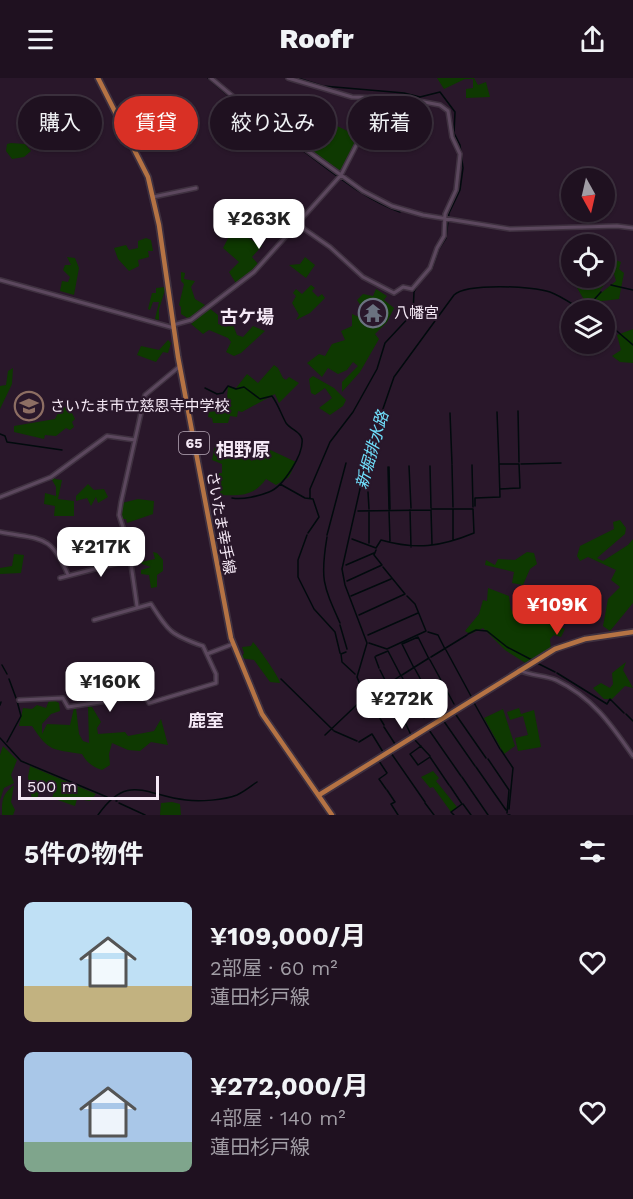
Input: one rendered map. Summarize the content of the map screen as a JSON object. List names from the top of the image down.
{
  "streets": {
    "main road": ["65", "さいたま幸手線"]
  },
  "districts": ["古ケ場", "相野原", "鹿室"],
  "water": ["新堀排水路"],
  "places": {
    "temple": ["八幡宮"],
    "school or university": ["さいたま市立慈恩寺中学校"]
  },
  "scale_bar": "500 m",
  "north": "bottom",
  "page": {
    "header": "Roofr",
    "chip": [
      "購入",
      "賃貸",
      "絞り込み",
      "新着"
    ],
    "price": [
      "¥263K",
      "¥217K",
      "¥109K",
      "¥160K",
      "¥272K"
    ],
    "scale": "500 m",
    "heading": "5件の物件",
    "list": [
      {
        "name": "¥109,000/月",
        "note": "2部屋 · 60 m² · 蓮田杉戸線"
      },
      {
        "name": "¥272,000/月",
        "note": "4部屋 · 140 m² · 蓮田杉戸線"
      }
    ]
  }
}
